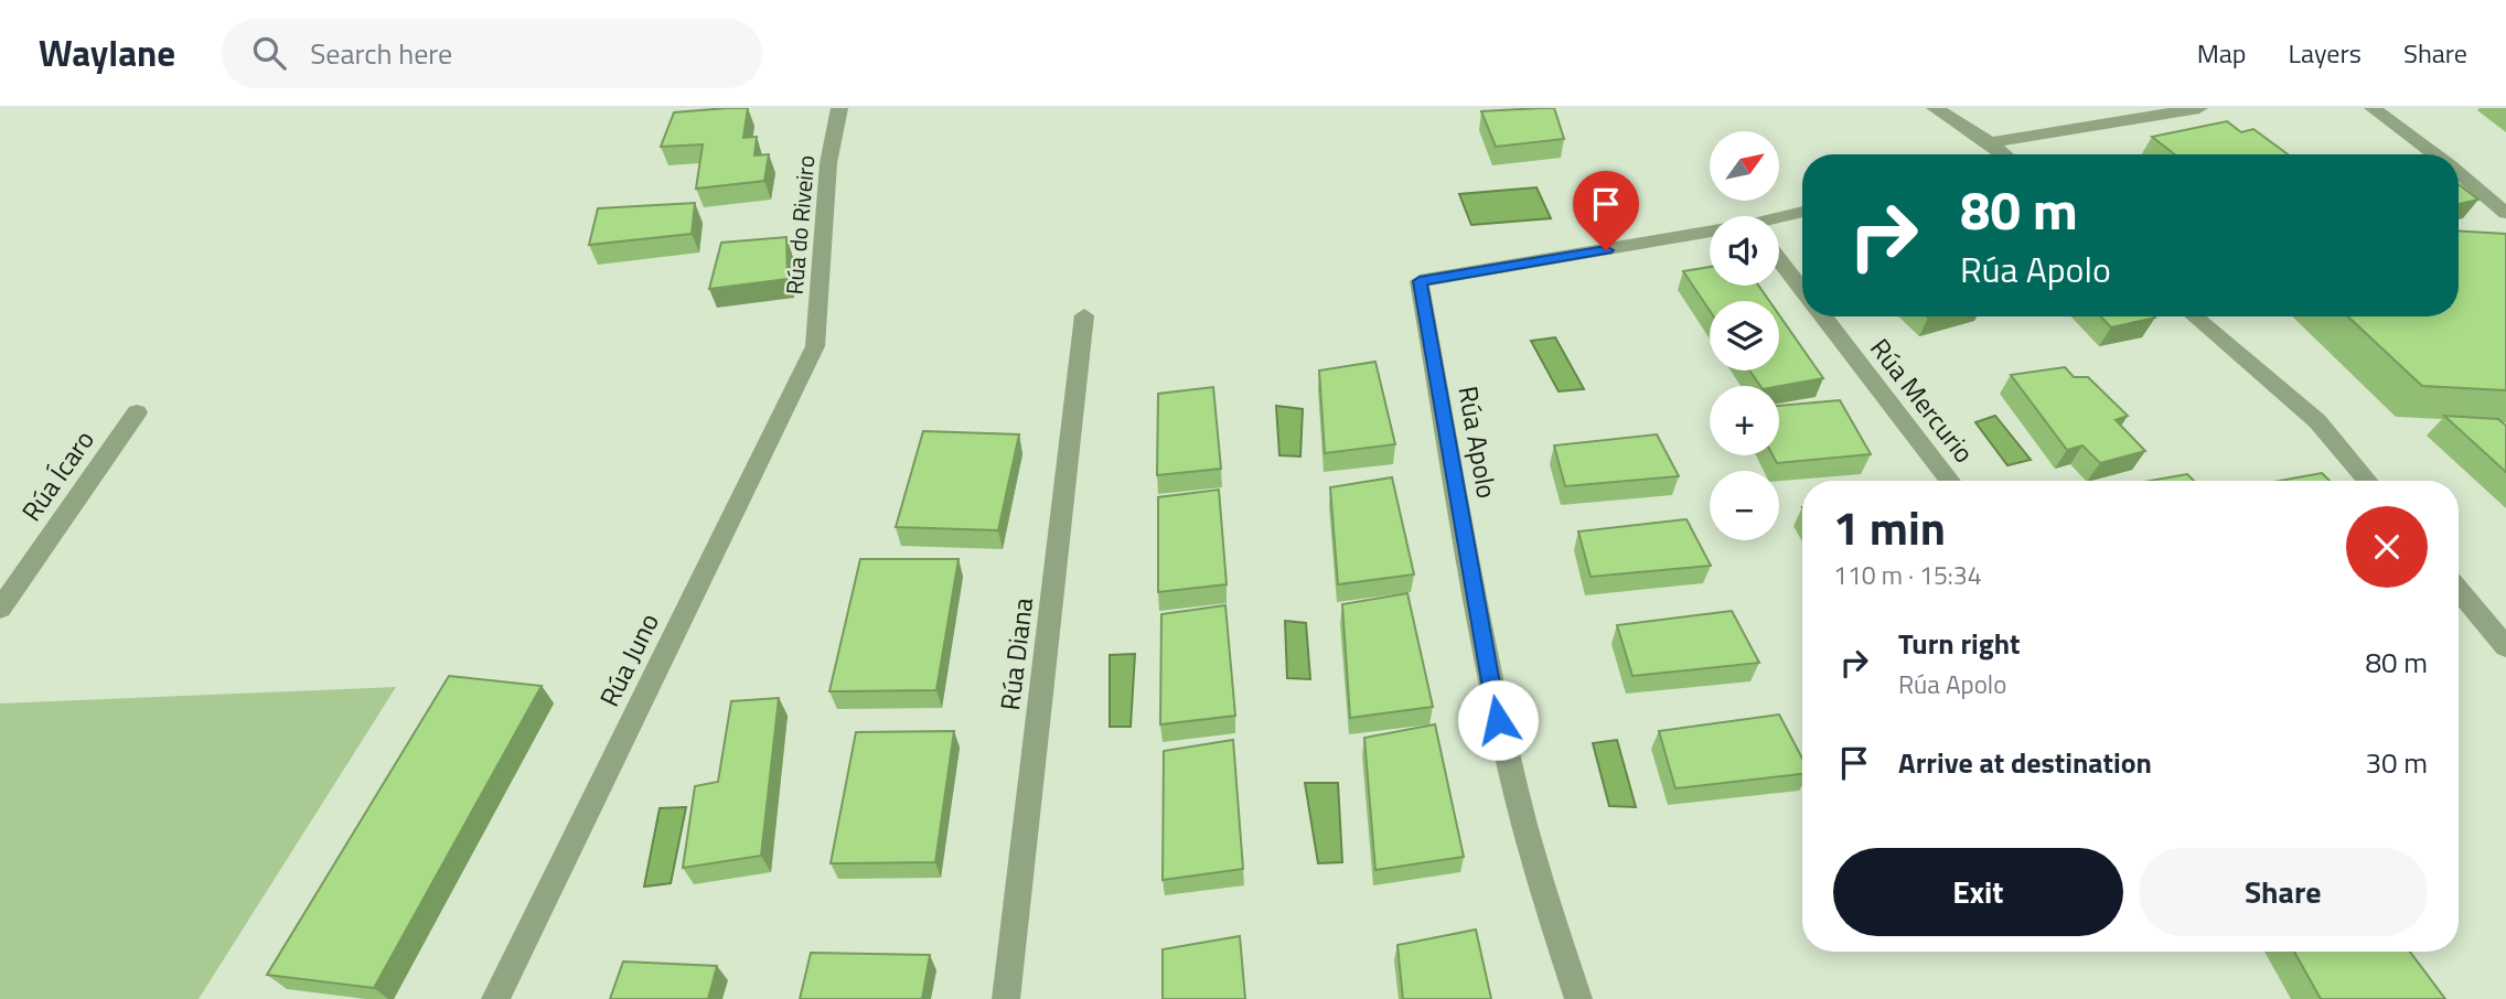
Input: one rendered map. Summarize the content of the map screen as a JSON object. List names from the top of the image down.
{
  "streets": {
    "street": [
      "Rúa do Riveiro",
      "Rúa Mercurio",
      "Rúa Apolo",
      "Rúa Ícaro",
      "Rúa Diana",
      "Rúa Juno"
    ]
  },
  "crossings": [
    ["Rúa do Riveiro", "Rúa Juno"]
  ],
  "north": "top right",
  "page": {
    "header": "Waylane",
    "search": "Search here",
    "nav": ["Map", "Layers", "Share"],
    "map_buttons": ["+", "−"],
    "turn": ["80 m", "Rúa Apolo"],
    "heading": ["1 min", "110 m · 15:34"],
    "list": [
      {
        "name": "Turn right",
        "note": "Rúa Apolo",
        "value": "80 m"
      },
      {
        "name": "Arrive at destination",
        "value": "30 m"
      }
    ],
    "buttons": ["Exit", "Share"]
  }
}
